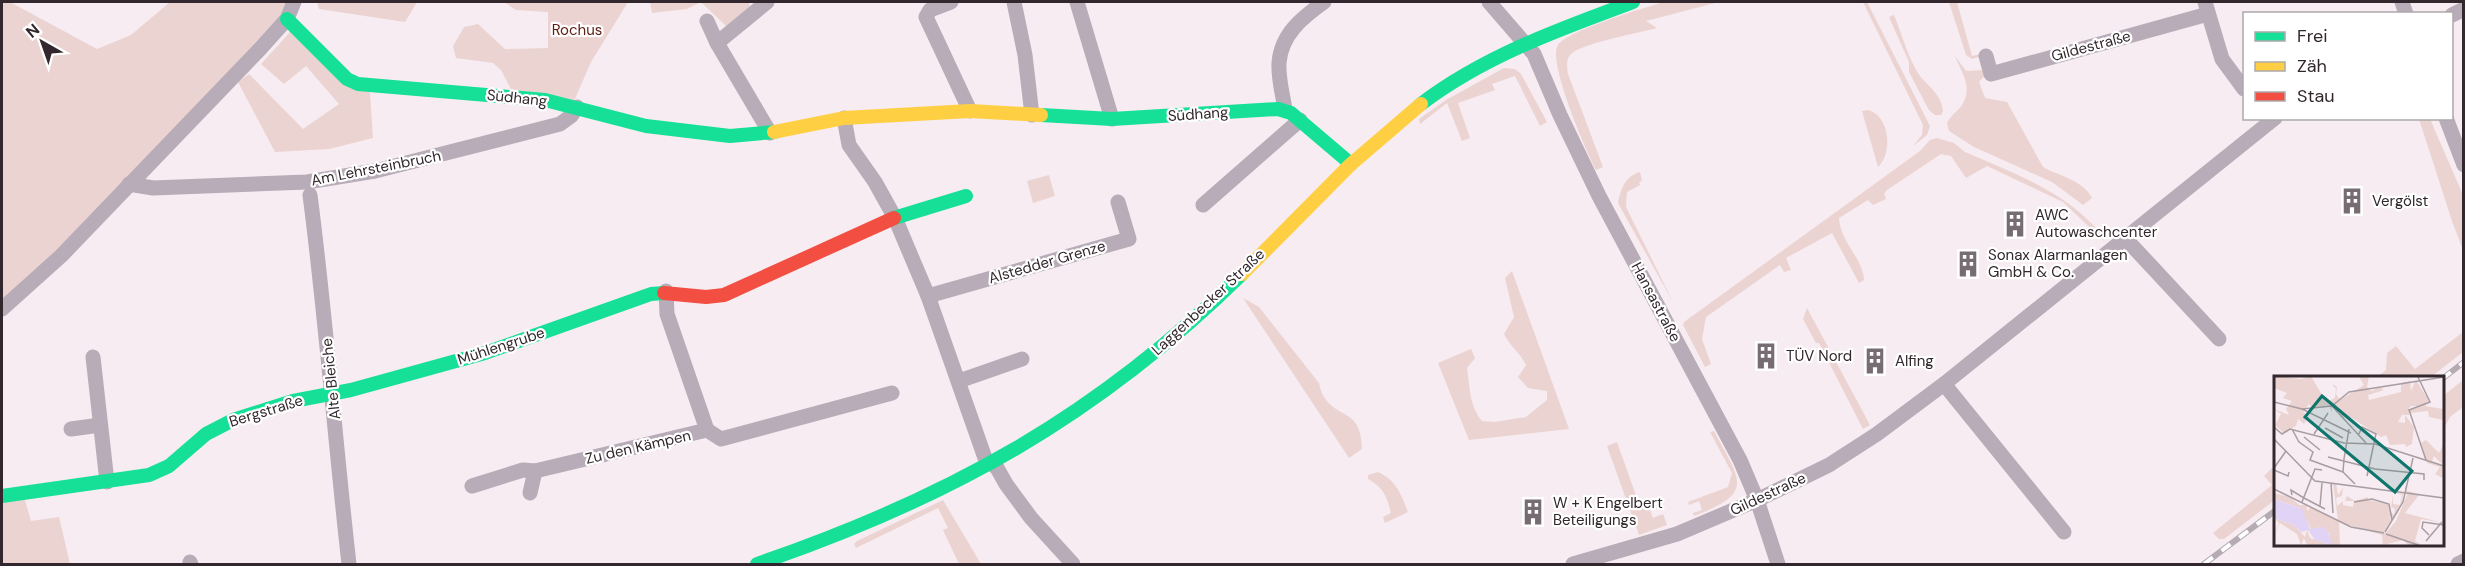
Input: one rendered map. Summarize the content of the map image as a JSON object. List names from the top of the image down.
{
  "streets": {
    "street": [
      "Gildestraße",
      "Südhang",
      "Am Lehrsteinbruch",
      "Alstedder Grenze",
      "Laggenbecker Straße",
      "Hansastraße",
      "Mühlengrube",
      "Alte Bleiche",
      "Bergstraße",
      "Zu den Kämpen"
    ]
  },
  "crossings": [
    ["Gildestraße", "Hansastraße"],
    ["Südhang", "Am Lehrsteinbruch"],
    ["Laggenbecker Straße", "Hansastraße"],
    ["Mühlengrube", "Alte Bleiche"],
    ["Mühlengrube", "Bergstraße"],
    ["Alte Bleiche", "Bergstraße"]
  ],
  "parks": ["Rochus"],
  "places": {
    "building": [
      "Vergölst",
      "AWC Autowaschcenter",
      "Sonax Alarmanlagen GmbH & Co.",
      "TÜV Nord",
      "Alfing",
      "W + K Engelbert Beteiligungs"
    ]
  },
  "legend": ["Frei", "Zäh", "Stau"],
  "north": "top left"
}
